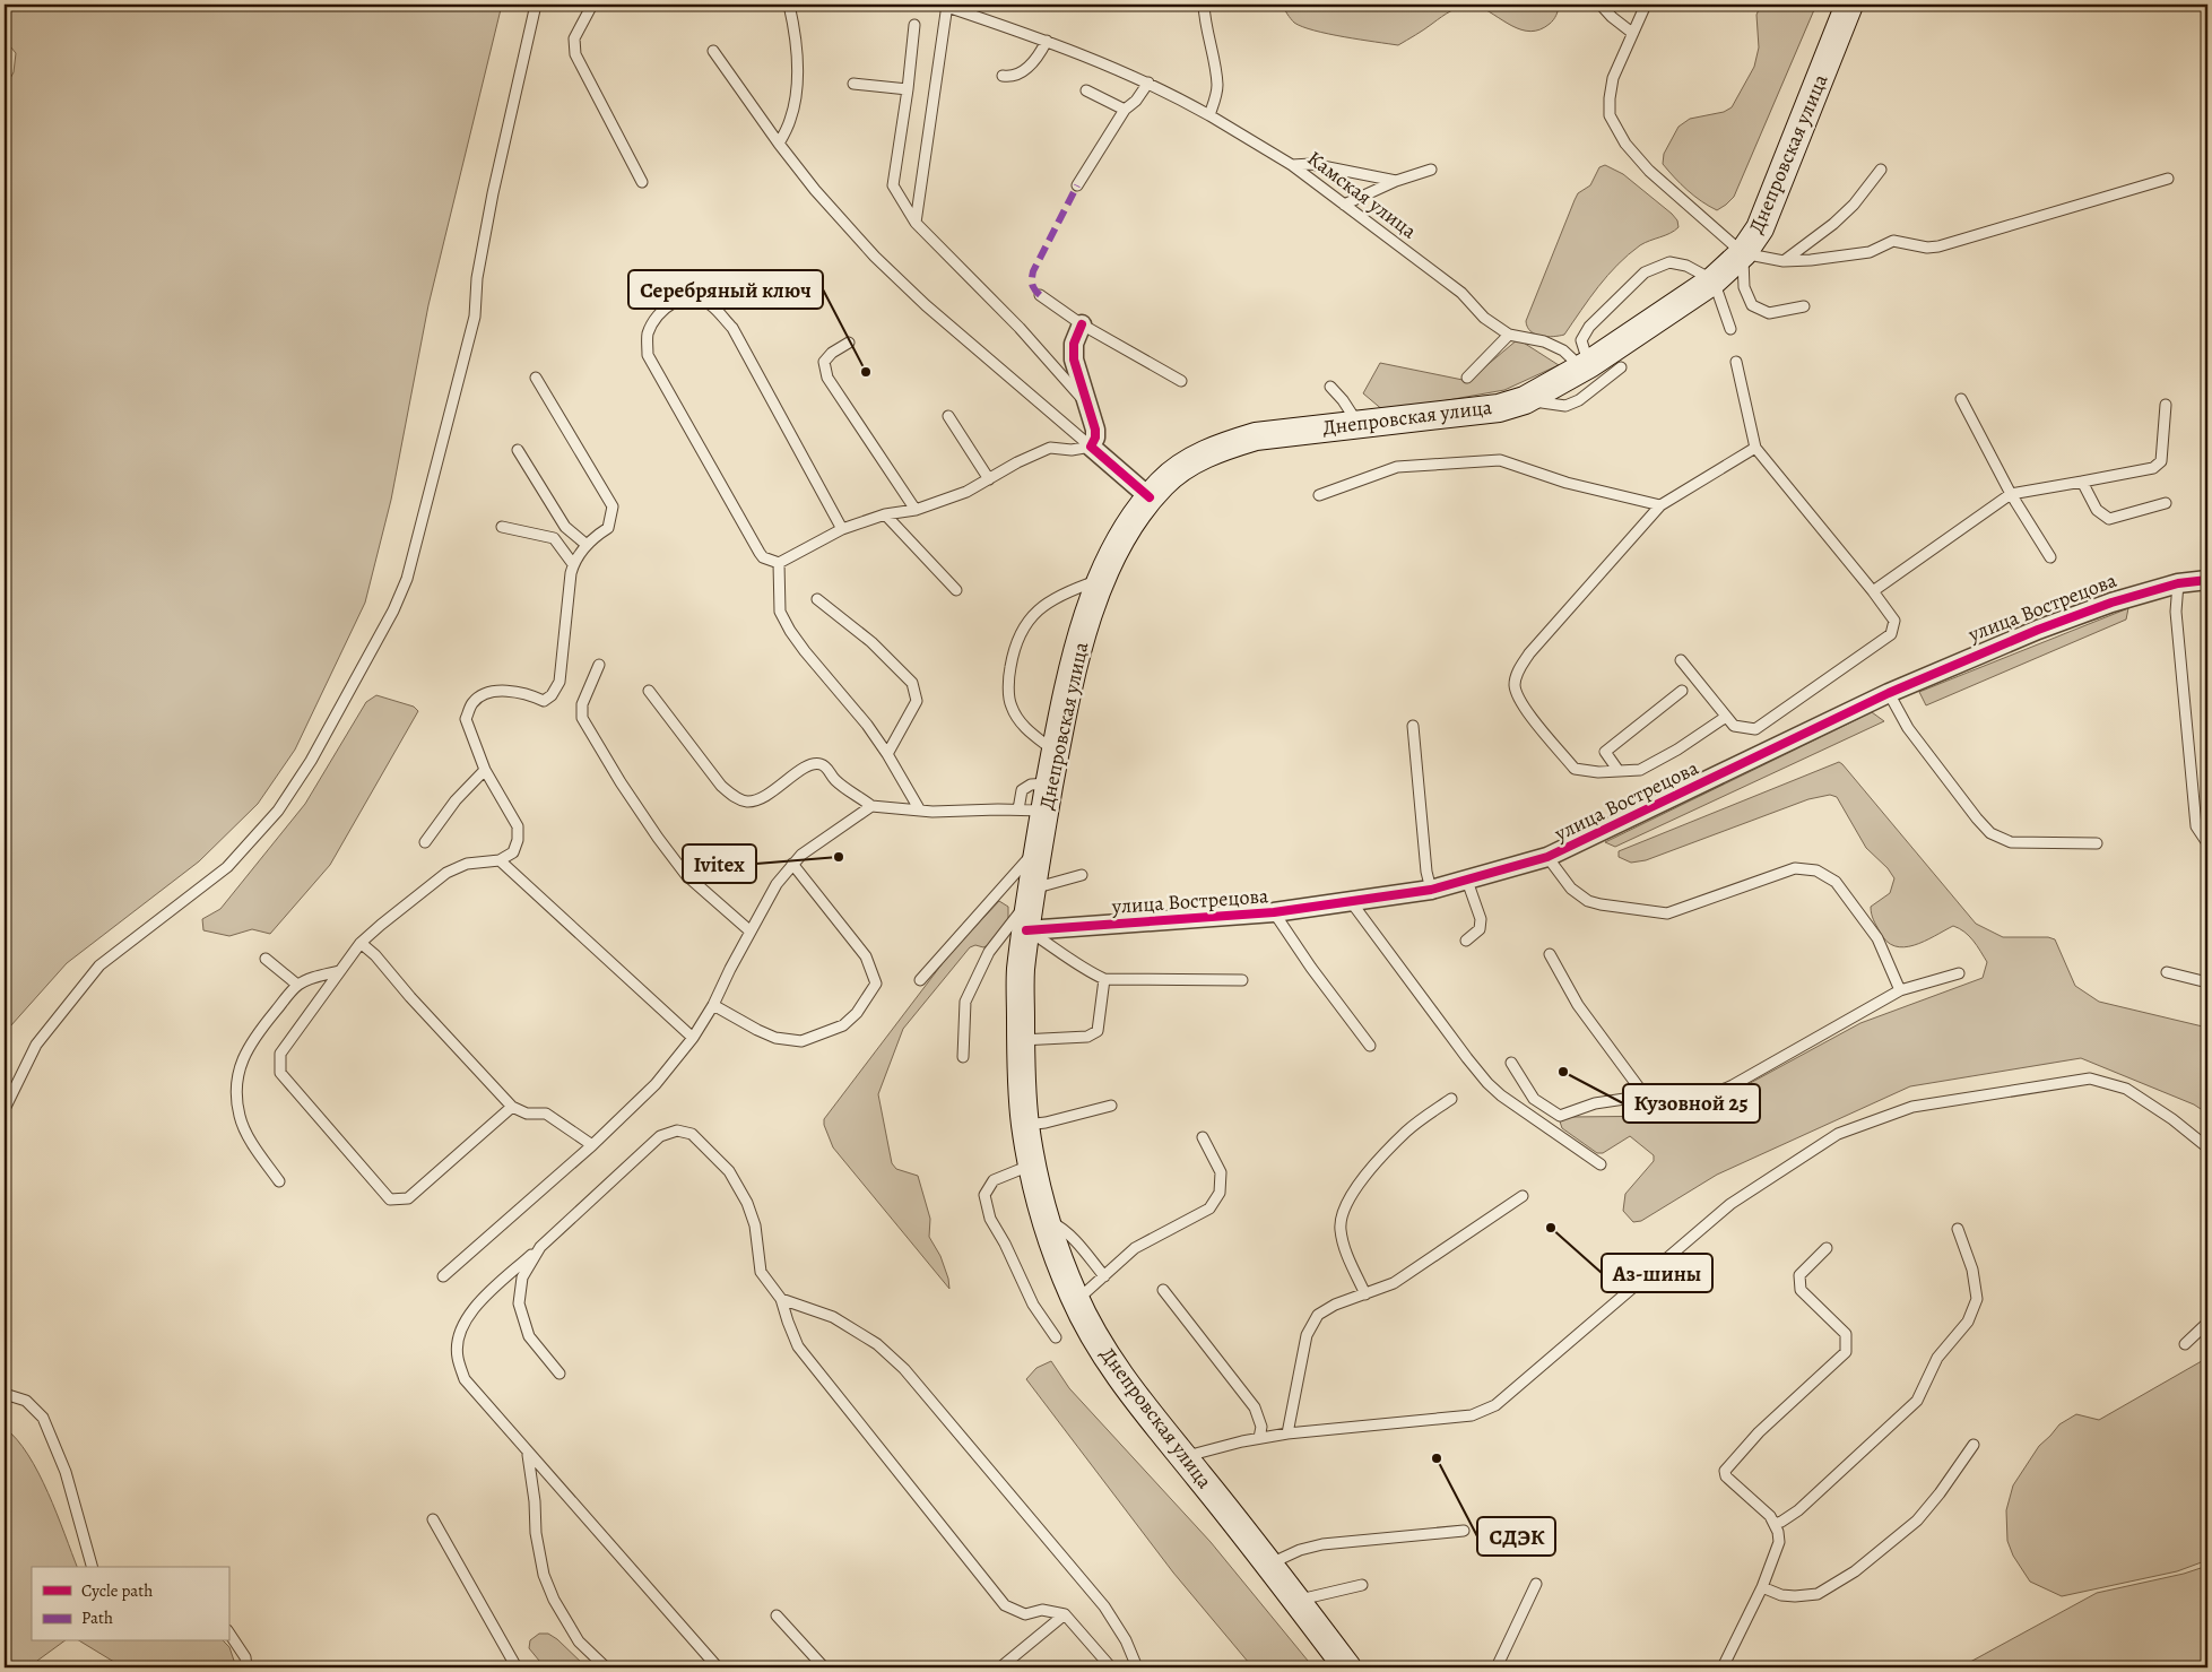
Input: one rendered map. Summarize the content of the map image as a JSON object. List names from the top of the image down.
{
  "streets": {
    "main road": ["Днепровская улица"],
    "street": ["улица Вострецова"],
    "lane": ["Камская улица"]
  },
  "crossings": [
    ["Днепровская улица", "Камская улица"],
    ["Днепровская улица", "улица Вострецова"]
  ],
  "places": [
    "Серебряный ключ",
    "Ivitex",
    "Кузовной 25",
    "Аз-шины",
    "СДЭК"
  ],
  "legend": ["Cycle path", "Path"]
}
